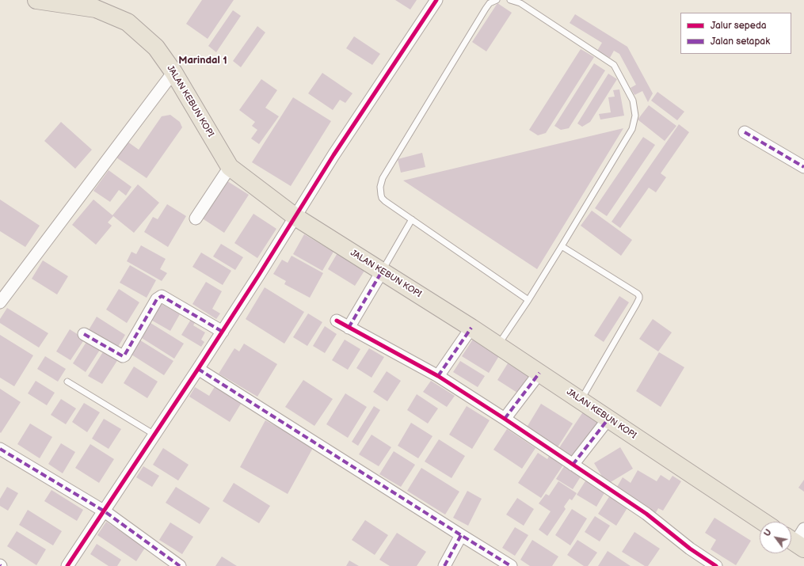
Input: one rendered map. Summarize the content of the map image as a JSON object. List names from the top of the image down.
{
  "streets": {
    "main road": ["JALAN KEBUN KOPI"]
  },
  "districts": ["Marindal 1"],
  "legend": ["Jalur sepeda", "Jalan setapak"],
  "north": "top left"
}
